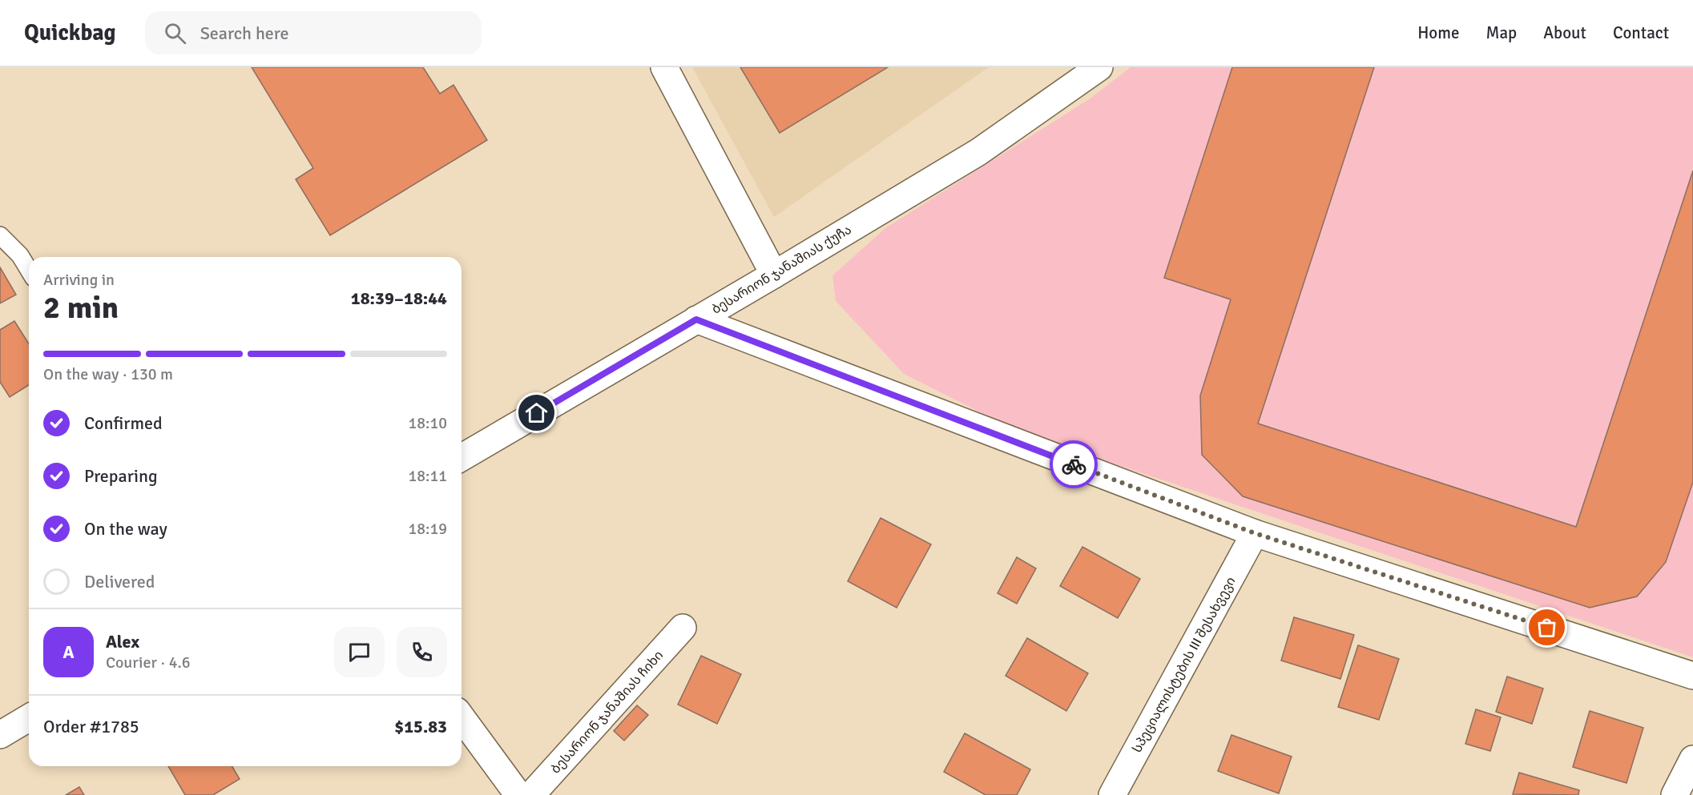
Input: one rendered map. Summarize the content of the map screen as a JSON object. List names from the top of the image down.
{
  "streets": {
    "street": ["ბესარიონ ჯანაშიას ქუჩა", "სპეციალისტების III შესახვევი", "ბესარიონ ჯანაშიას ჩიხი"]
  },
  "page": {
    "header": "Quickbag",
    "search": "Search here",
    "nav": [
      "Home",
      "Map",
      "About",
      "Contact"
    ],
    "heading": ["2 min", "Arriving in", "18:39–18:44"],
    "panel": [
      "Alex",
      "Courier · 4.6",
      "Order #1785",
      "$15.83"
    ],
    "bar": "On the way · 130 m",
    "list": [
      ["Confirmed", "18:10"],
      ["Preparing", "18:11"],
      ["On the way", "18:19"],
      "Delivered"
    ],
    "round": "A"
  }
}
